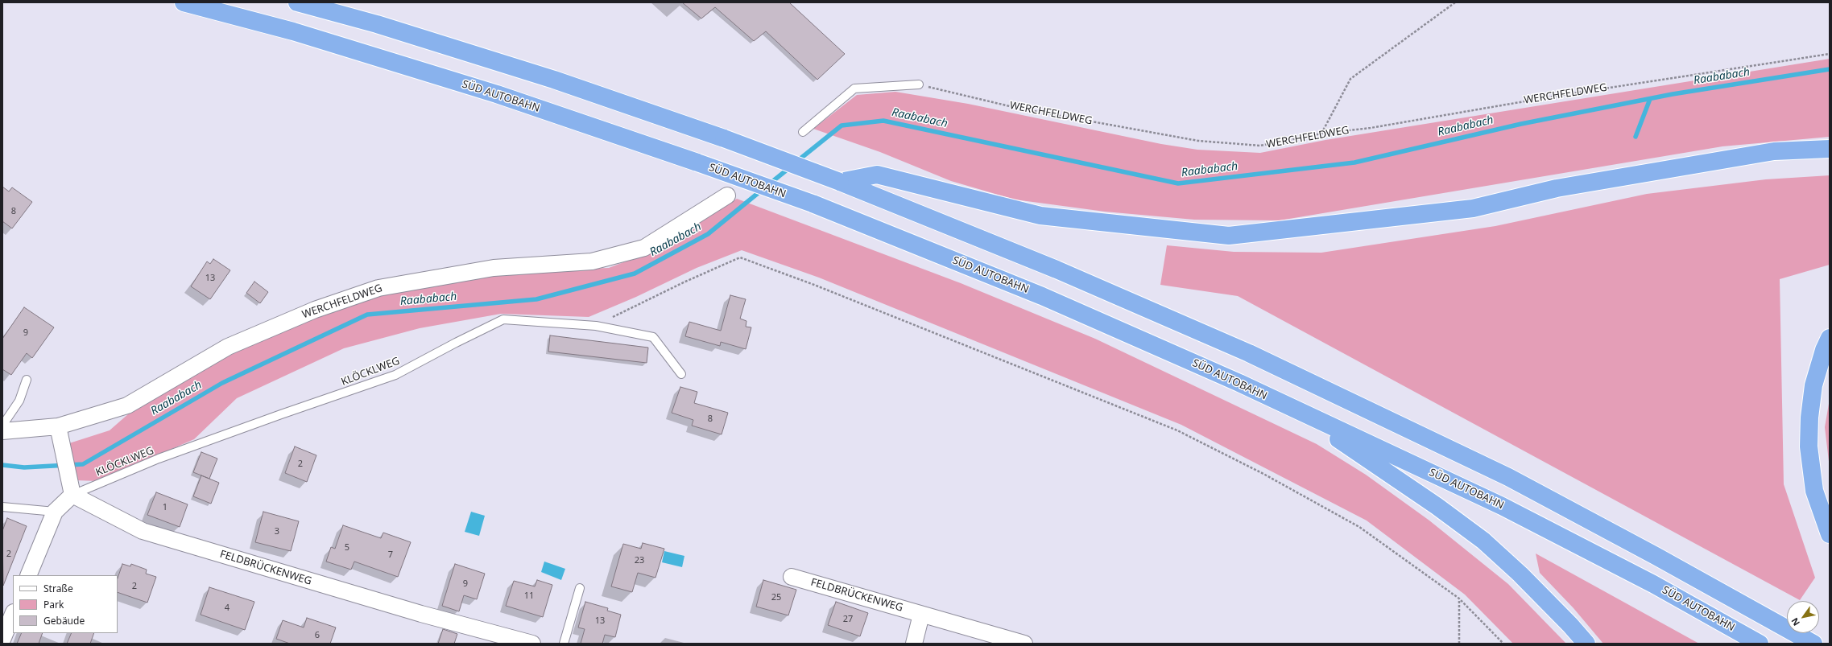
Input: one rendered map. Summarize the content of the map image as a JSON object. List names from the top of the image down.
{
  "streets": {
    "highway": ["SÜD AUTOBAHN"],
    "street": ["WERCHFELDWEG", "FELDBRÜCKENWEG"],
    "lane": ["KLÖCKLWEG"]
  },
  "crossings": [
    ["KLÖCKLWEG", "FELDBRÜCKENWEG"]
  ],
  "water": ["Raababach"],
  "house_numbers": [
    "8",
    "13",
    "9",
    "8",
    "2",
    "1",
    "3",
    "5",
    "2",
    "7",
    "23",
    "9",
    "2",
    "11",
    "25",
    "4",
    "27",
    "13",
    "6"
  ],
  "legend": ["Straße", "Park", "Gebäude"],
  "north": "bottom left"
}
